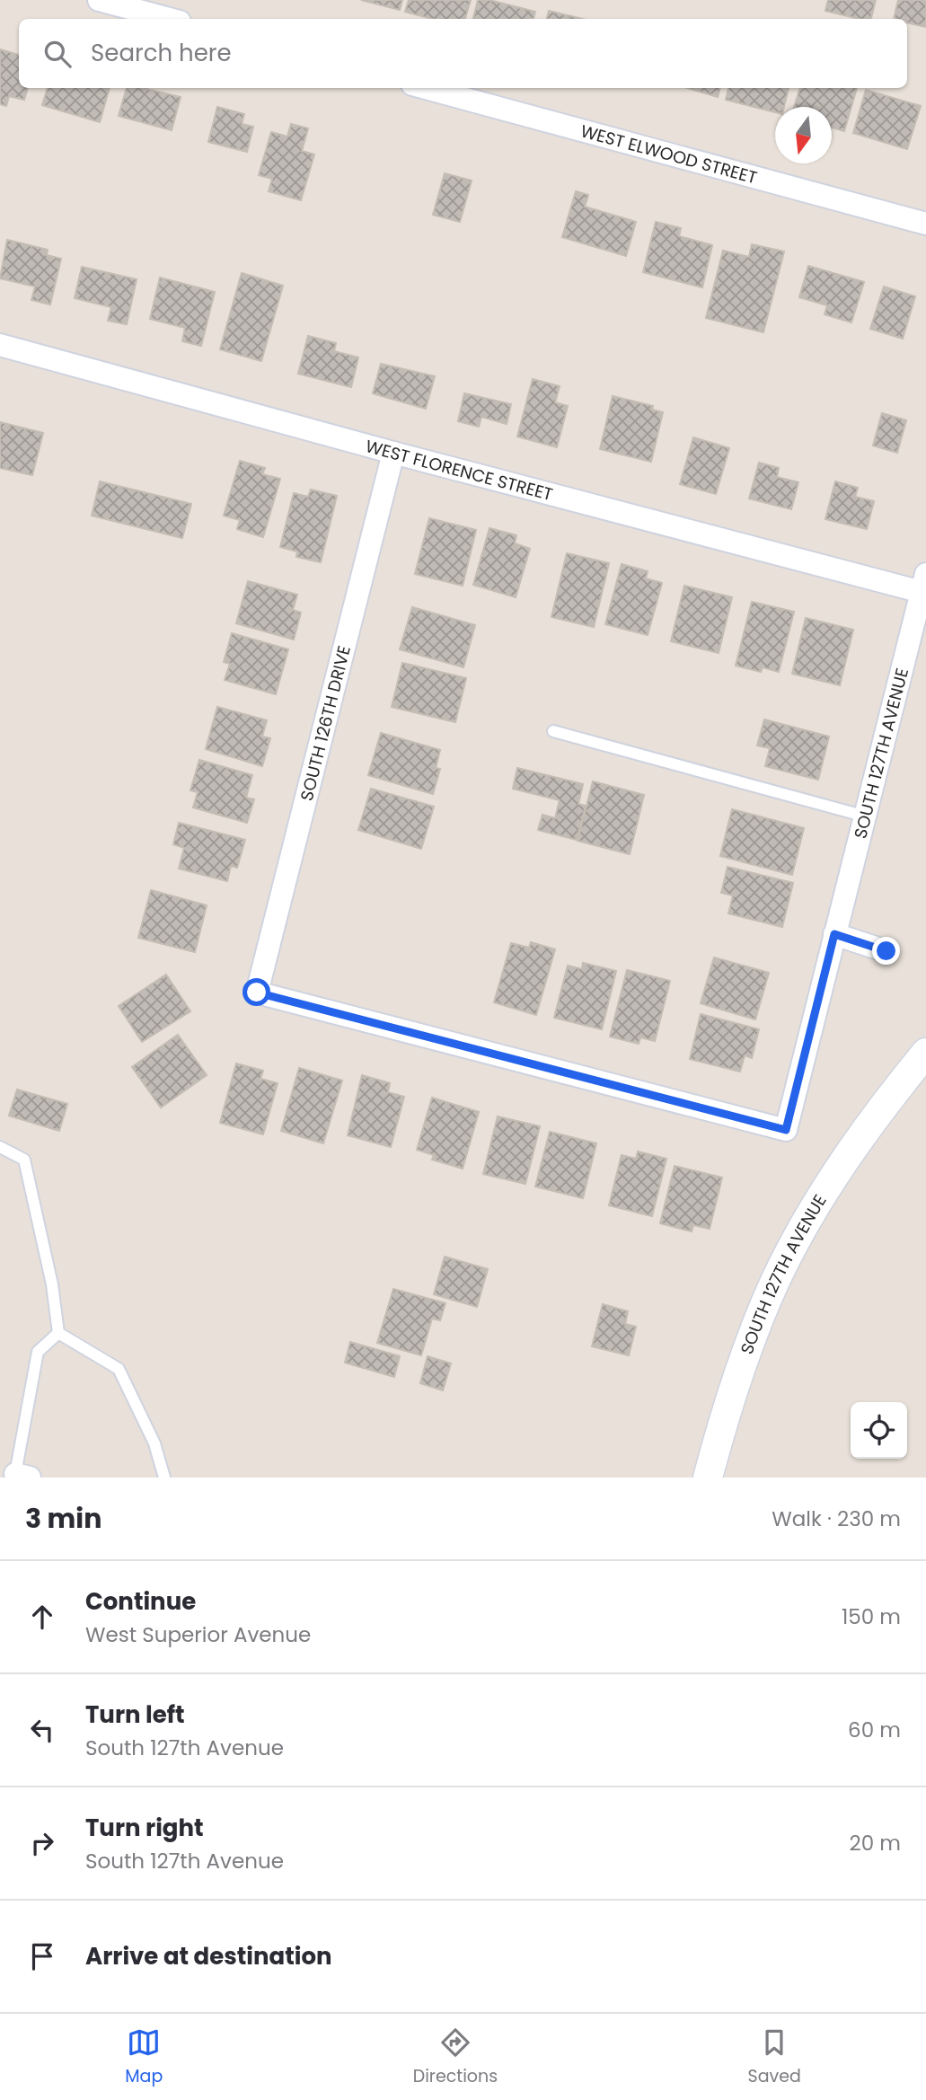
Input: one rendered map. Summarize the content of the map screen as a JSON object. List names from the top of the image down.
{
  "streets": {
    "street": [
      "WEST ELWOOD STREET",
      "WEST FLORENCE STREET",
      "SOUTH 126TH DRIVE",
      "SOUTH 127TH AVENUE"
    ]
  },
  "crossings": [
    ["WEST FLORENCE STREET", "SOUTH 126TH DRIVE"],
    ["WEST FLORENCE STREET", "SOUTH 127TH AVENUE"],
    ["SOUTH 126TH DRIVE", "SOUTH 127TH AVENUE"]
  ],
  "north": "bottom",
  "page": {
    "search": "Search here",
    "heading": ["3 min", "Walk · 230 m"],
    "list": [
      ["Continue", "West Superior Avenue", "150 m"],
      ["Turn left", "South 127th Avenue", "60 m"],
      ["Turn right", "South 127th Avenue", "20 m"],
      "Arrive at destination"
    ],
    "nav": ["Map", "Directions", "Saved"]
  }
}
